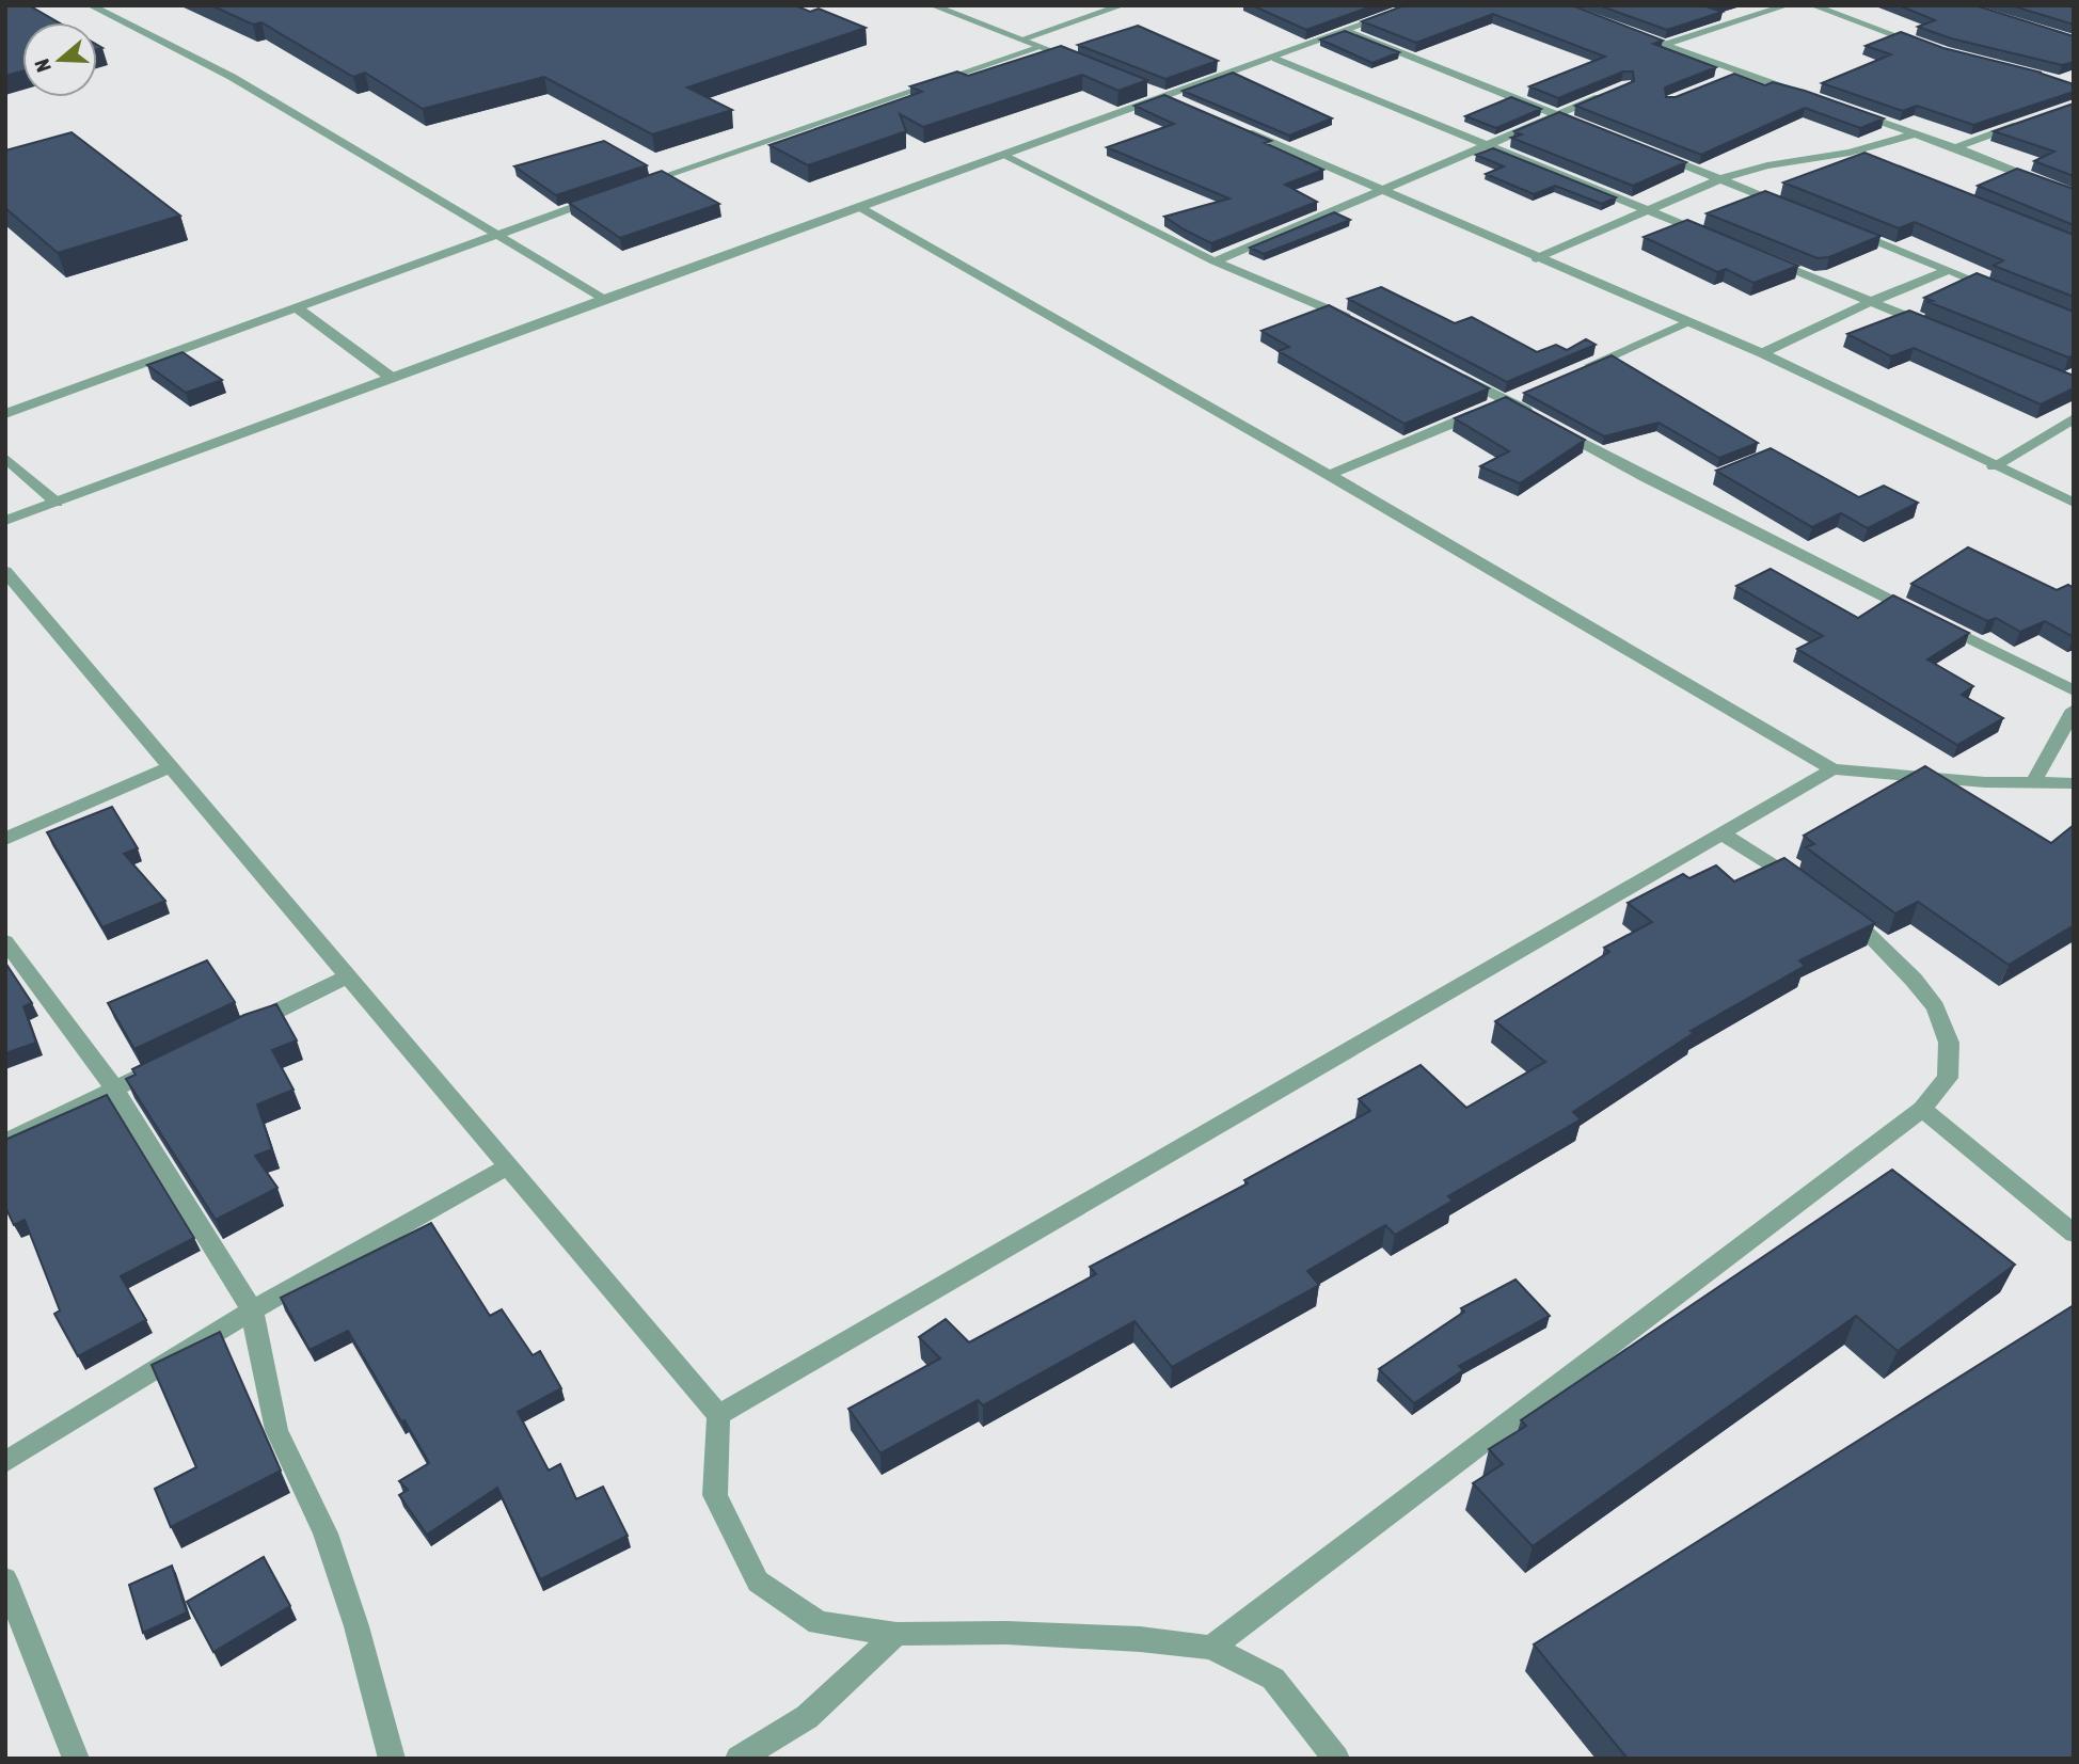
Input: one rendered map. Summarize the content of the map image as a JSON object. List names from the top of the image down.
{
  "north": "left"
}
